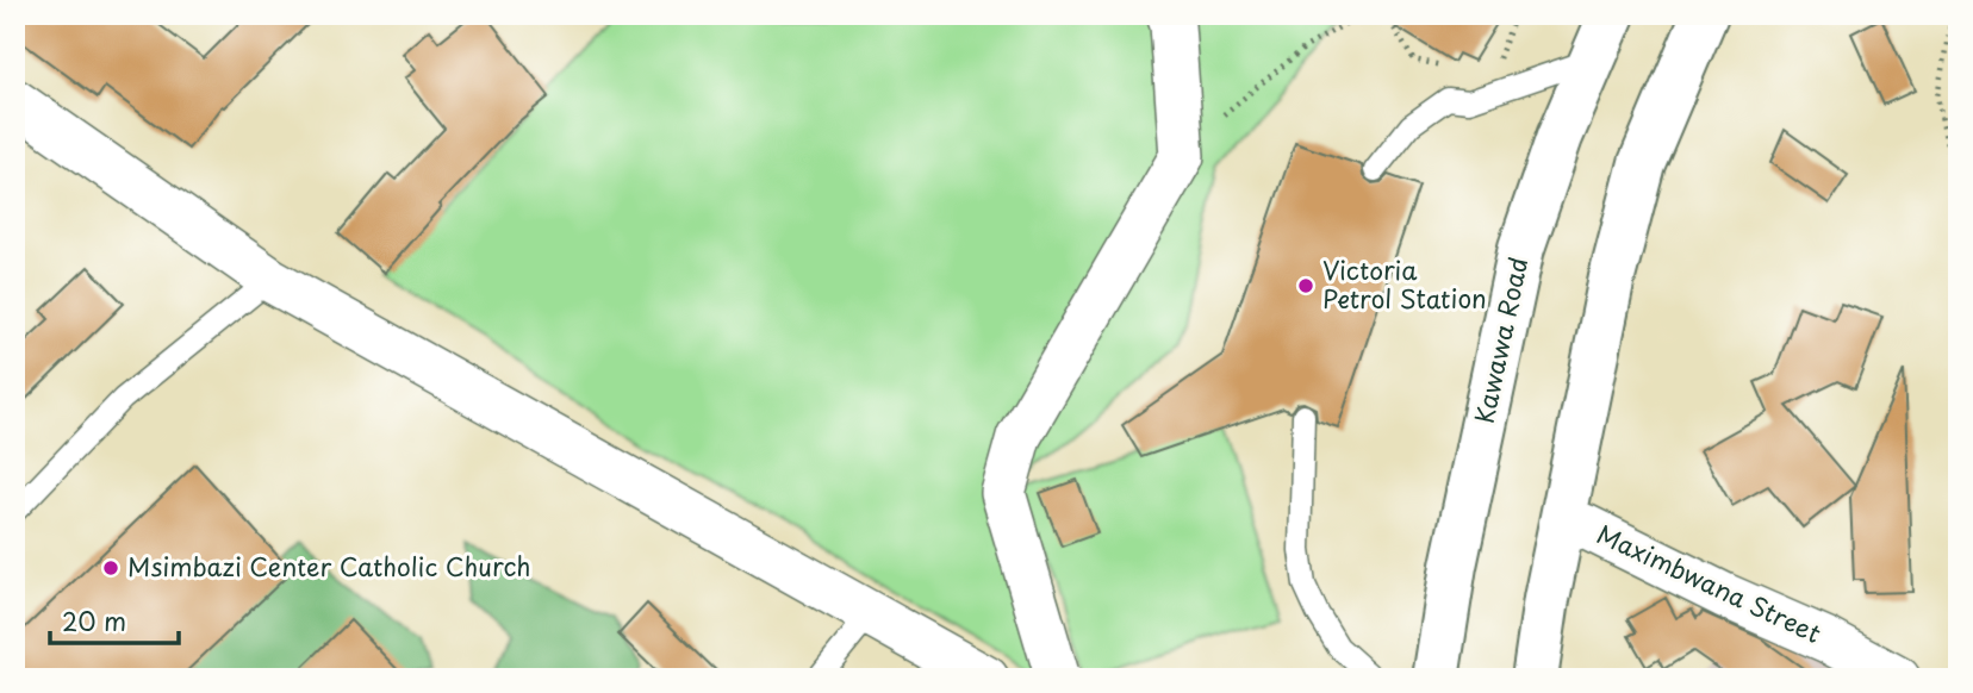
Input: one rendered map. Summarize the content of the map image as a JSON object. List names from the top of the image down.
{
  "streets": {
    "main road": ["Kawawa Road"],
    "street": ["Maximbwana Street"]
  },
  "places": ["Victoria Petrol Station", "Msimbazi Center Catholic Church"],
  "scale_bar": "20 m"
}
